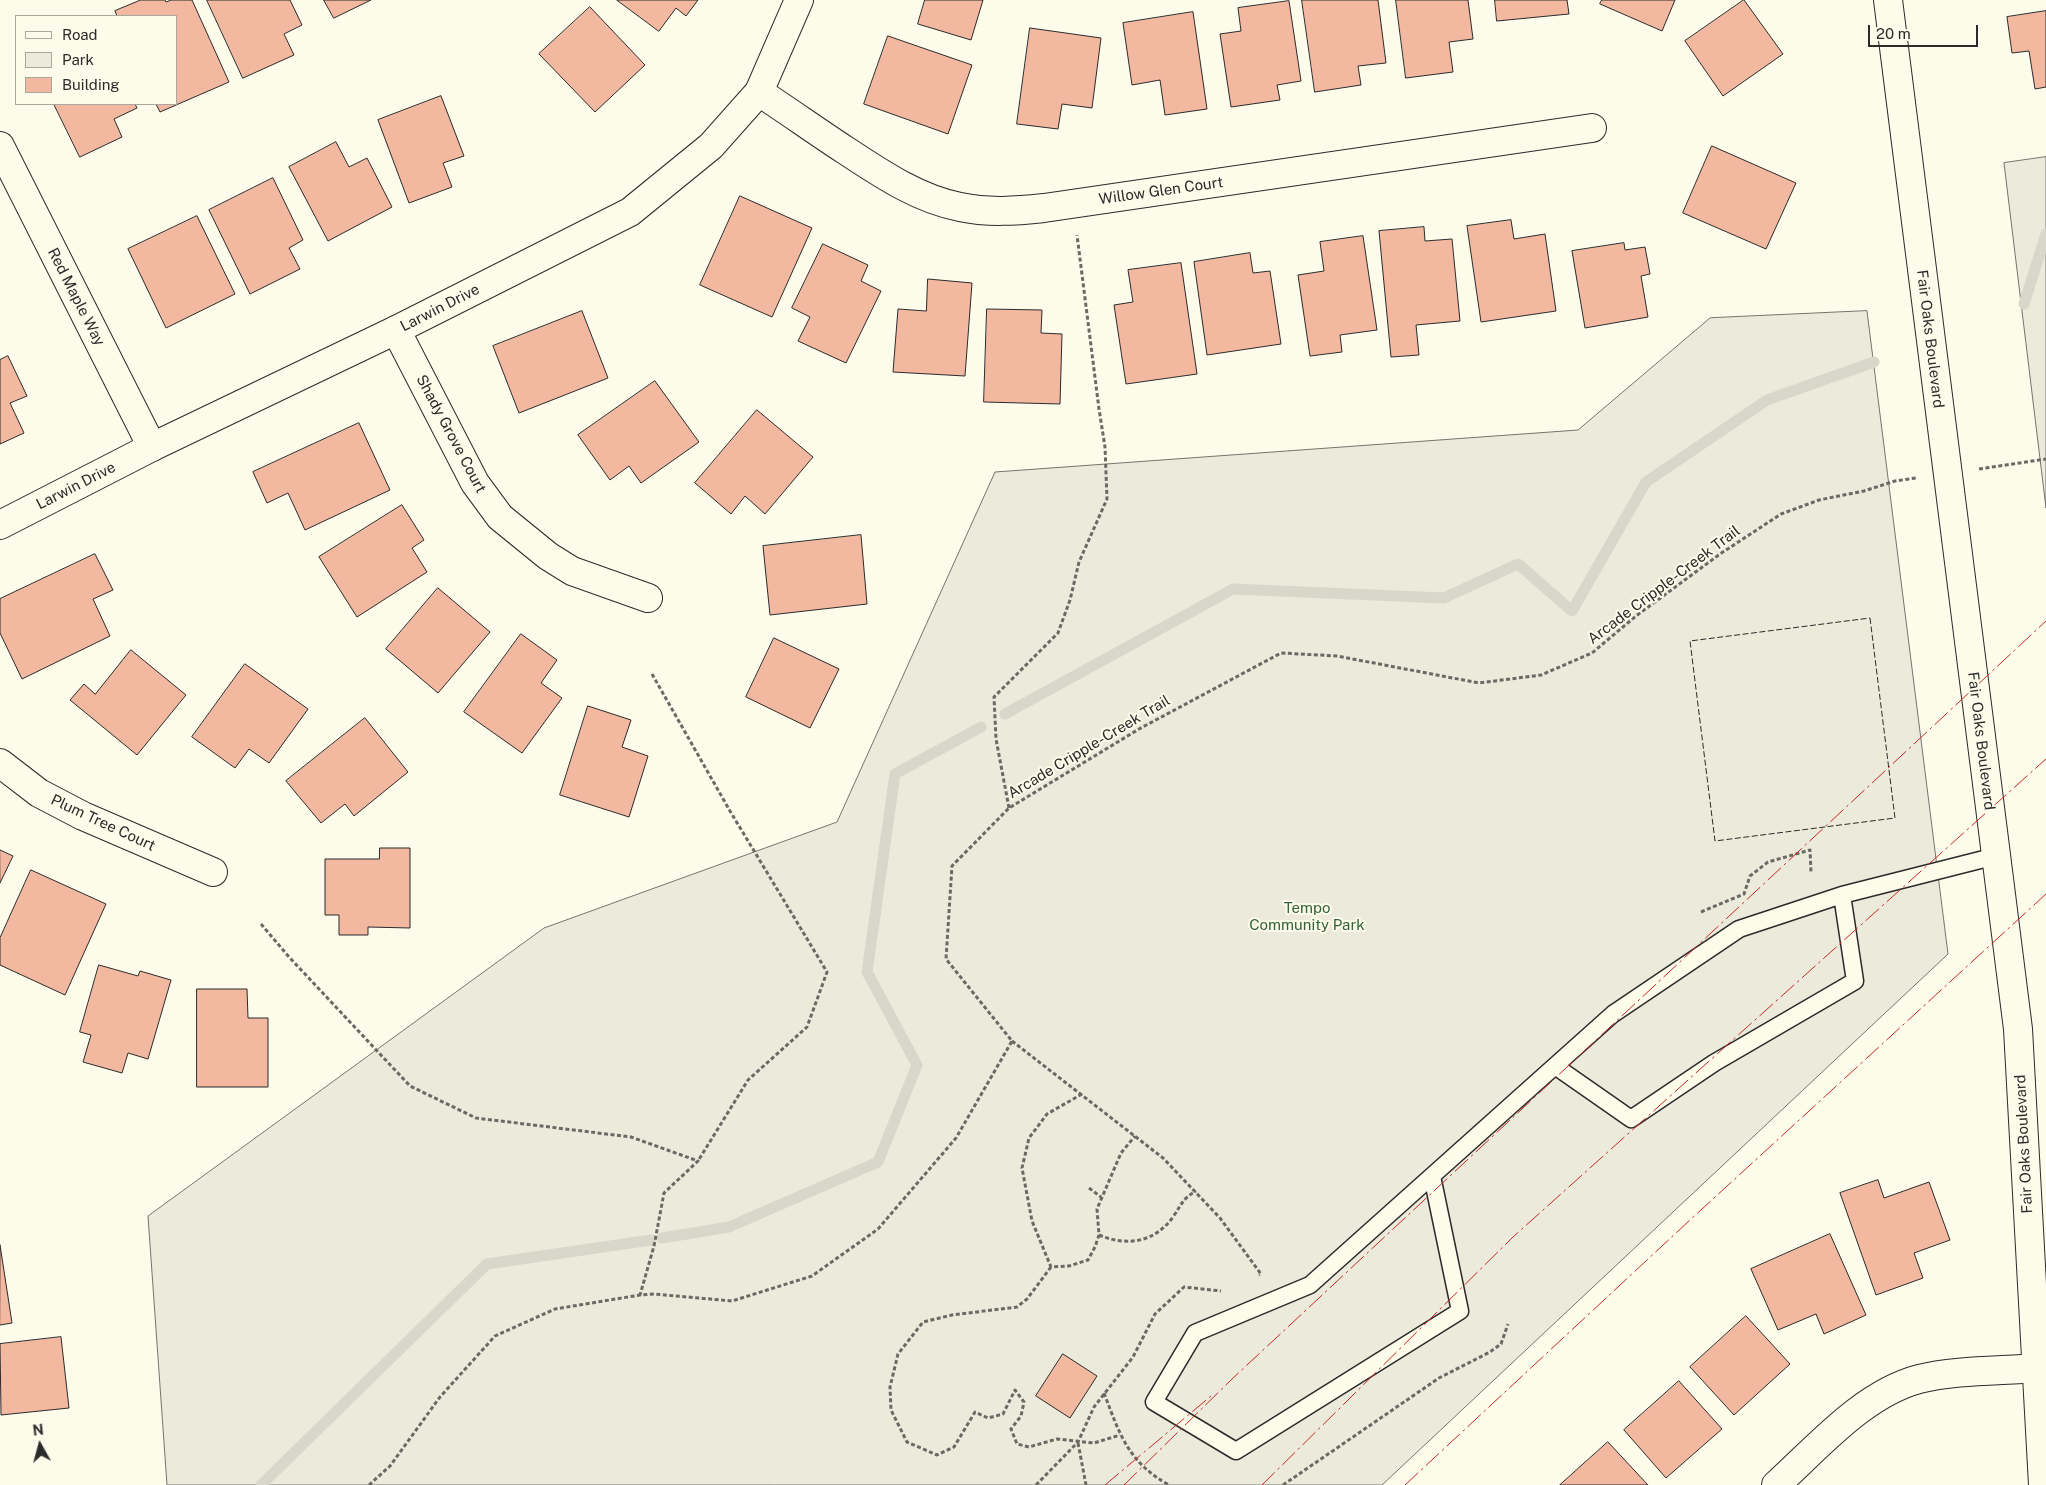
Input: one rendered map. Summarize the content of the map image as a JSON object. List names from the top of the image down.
{
  "streets": {
    "street": [
      "Willow Glen Court",
      "Red Maple Way",
      "Larwin Drive",
      "Fair Oaks Boulevard",
      "Shady Grove Court",
      "Plum Tree Court"
    ],
    "path": ["Arcade Cripple-Creek Trail"]
  },
  "crossings": [
    ["Willow Glen Court", "Larwin Drive"],
    ["Red Maple Way", "Larwin Drive"],
    ["Larwin Drive", "Shady Grove Court"],
    ["Fair Oaks Boulevard", "Arcade Cripple-Creek Trail"]
  ],
  "parks": ["Tempo Community Park"],
  "legend": ["Road", "Park", "Building"],
  "scale_bar": "20 m",
  "north": "top"
}
